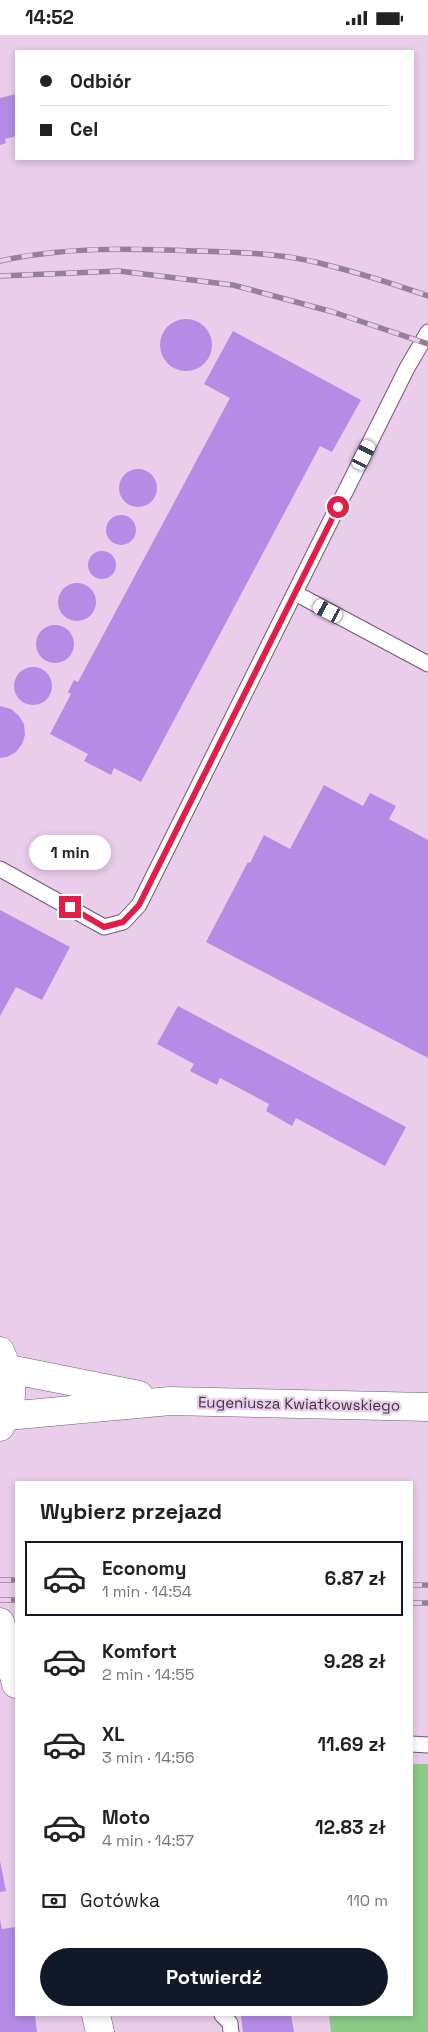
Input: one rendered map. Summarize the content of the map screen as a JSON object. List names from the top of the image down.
{
  "streets": {
    "street": ["Eugeniusza Kwiatkowskiego"]
  },
  "page": {
    "status": "14:52",
    "banner": ["Odbiór", "Cel"],
    "bubble": "1 min",
    "heading": "Wybierz przejazd",
    "list": [
      {
        "name": "Economy",
        "note": "1 min · 14:54",
        "value": "6.87 zł"
      },
      {
        "name": "Komfort",
        "note": "2 min · 14:55",
        "value": "9.28 zł"
      },
      {
        "name": "XL",
        "note": "3 min · 14:56",
        "value": "11.69 zł"
      },
      {
        "name": "Moto",
        "note": "4 min · 14:57",
        "value": "12.83 zł"
      }
    ],
    "pay": ["Gotówka", "110 m"],
    "buttons": "Potwierdź"
  }
}
